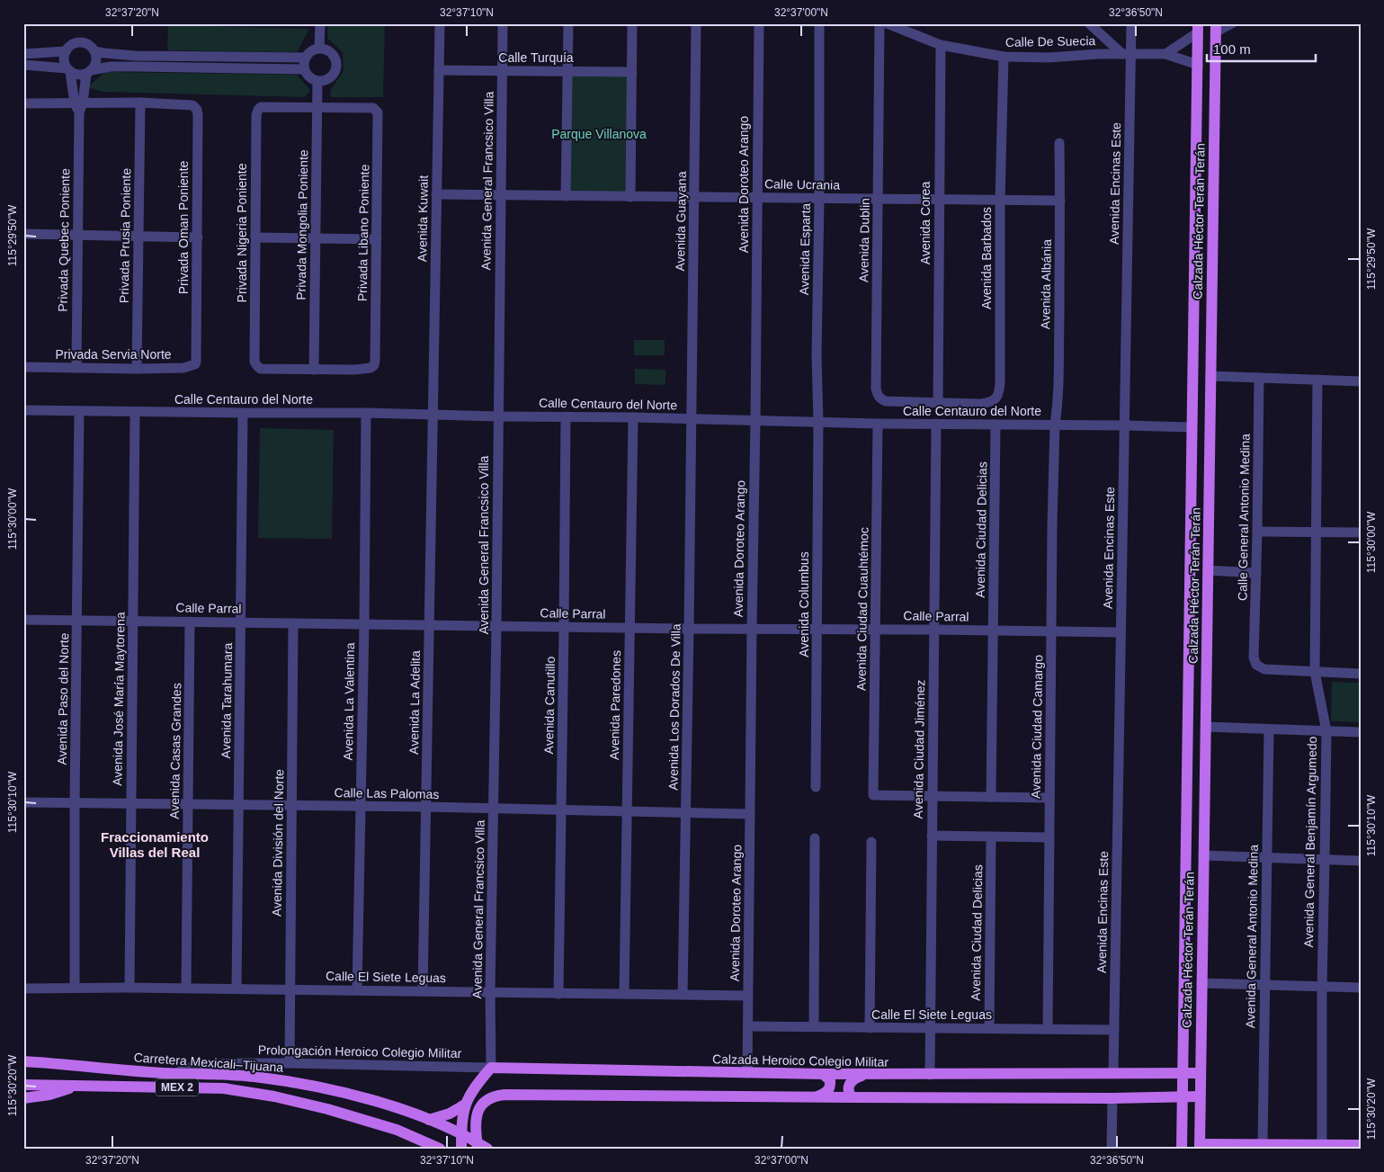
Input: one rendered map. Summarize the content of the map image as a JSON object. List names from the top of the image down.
{
  "streets": {
    "main road": [
      "Calzada Héctor Terán Terán",
      "Calzada Heroico Colegio Militar",
      "Carretera Mexicali–Tijuana",
      "MEX 2"
    ],
    "street": [
      "Calle De Suecia",
      "Calle Turquía",
      "Avenida General Francsico Villa",
      "Avenida Encinas Este",
      "Avenida Doroteo Arango",
      "Calle Ucrania",
      "Avenida Kuwait",
      "Avenida Guayana",
      "Avenida Corea",
      "Privada Mongolia Poniente",
      "Privada Oman Poniente",
      "Privada Nigeria Poniente",
      "Privada Libano Poniente",
      "Privada Prusia Poniente",
      "Privada Quebec Poniente",
      "Avenida Dublin",
      "Avenida Esparta",
      "Avenida Barbados",
      "Avenida Albánia",
      "Privada Servia Norte",
      "Calle Centauro del Norte",
      "Calle General Antonio Medina",
      "Avenida Ciudad Delicias",
      "Avenida Columbus",
      "Calle Parral",
      "Avenida Ciudad Cuauhtémoc",
      "Avenida Paso del Norte",
      "Avenida José María Maytorena",
      "Avenida Tarahumara",
      "Avenida La Valentina",
      "Avenida La Adelita",
      "Avenida Canutillo",
      "Avenida Paredones",
      "Avenida Los Dorados De Villa",
      "Avenida Ciudad Camargo",
      "Avenida Ciudad Jiménez",
      "Avenida Casas Grandes",
      "Calle Las Palomas",
      "Avenida General Benjamín Argumedo",
      "Avenida División del Norte",
      "Avenida General Antonio Medina",
      "Calle El Siete Leguas",
      "Prolongación Heroico Colegio Militar"
    ]
  },
  "crossings": [
    ["Calle De Suecia", "Avenida Encinas Este"],
    ["Calle De Suecia", "Calzada Héctor Terán Terán"],
    ["Calle De Suecia", "Avenida Corea"],
    ["Calle De Suecia", "Avenida Barbados"],
    ["Calle Turquía", "Avenida General Francsico Villa"],
    ["Calle Turquía", "Avenida Kuwait"],
    ["Avenida General Francsico Villa", "Calle Ucrania"],
    ["Avenida General Francsico Villa", "Calle Centauro del Norte"],
    ["Avenida General Francsico Villa", "Calle Parral"],
    ["Avenida General Francsico Villa", "Calle Las Palomas"],
    ["Avenida General Francsico Villa", "Calle El Siete Leguas"],
    ["Avenida General Francsico Villa", "Prolongación Heroico Colegio Militar"],
    ["Avenida General Francsico Villa", "Calzada Heroico Colegio Militar"],
    ["Avenida Encinas Este", "Calle Centauro del Norte"],
    ["Avenida Encinas Este", "Calle Parral"],
    ["Avenida Encinas Este", "Calle El Siete Leguas"],
    ["Avenida Encinas Este", "Calzada Heroico Colegio Militar"],
    ["Avenida Doroteo Arango", "Calle Ucrania"],
    ["Avenida Doroteo Arango", "Calle Centauro del Norte"],
    ["Avenida Doroteo Arango", "Calle Parral"],
    ["Avenida Doroteo Arango", "Calle Las Palomas"],
    ["Avenida Doroteo Arango", "Calle El Siete Leguas"],
    ["Avenida Doroteo Arango", "Calzada Heroico Colegio Militar"],
    ["Calle Ucrania", "Avenida Kuwait"],
    ["Calle Ucrania", "Avenida Guayana"],
    ["Calle Ucrania", "Avenida Corea"],
    ["Calle Ucrania", "Avenida Dublin"],
    ["Calle Ucrania", "Avenida Esparta"],
    ["Calle Ucrania", "Avenida Barbados"],
    ["Calle Ucrania", "Avenida Albánia"],
    ["Avenida Kuwait", "Calle Centauro del Norte"],
    ["Avenida Kuwait", "Avenida La Adelita"],
    ["Avenida Guayana", "Calle Centauro del Norte"],
    ["Avenida Guayana", "Avenida Los Dorados De Villa"],
    ["Calzada Héctor Terán Terán", "Calle Centauro del Norte"],
    ["Calzada Héctor Terán Terán", "Calzada Heroico Colegio Militar"],
    ["Avenida Corea", "Avenida Dublin"],
    ["Avenida Corea", "Avenida Barbados"],
    ["Privada Mongolia Poniente", "Privada Nigeria Poniente"],
    ["Privada Mongolia Poniente", "Privada Libano Poniente"],
    ["Privada Oman Poniente", "Privada Prusia Poniente"],
    ["Privada Oman Poniente", "Privada Servia Norte"],
    ["Privada Nigeria Poniente", "Privada Libano Poniente"],
    ["Privada Prusia Poniente", "Privada Servia Norte"],
    ["Privada Quebec Poniente", "Privada Servia Norte"],
    ["Avenida Dublin", "Avenida Barbados"],
    ["Avenida Esparta", "Calle Centauro del Norte"],
    ["Avenida Esparta", "Avenida Columbus"],
    ["Avenida Albánia", "Calle Centauro del Norte"],
    ["Avenida Albánia", "Avenida Ciudad Camargo"],
    ["Calle Centauro del Norte", "Avenida Ciudad Delicias"],
    ["Calle Centauro del Norte", "Avenida Columbus"],
    ["Calle Centauro del Norte", "Avenida Ciudad Cuauhtémoc"],
    ["Calle Centauro del Norte", "Avenida Paso del Norte"],
    ["Calle Centauro del Norte", "Avenida José María Maytorena"],
    ["Calle Centauro del Norte", "Avenida Tarahumara"],
    ["Calle Centauro del Norte", "Avenida La Valentina"],
    ["Calle Centauro del Norte", "Avenida La Adelita"],
    ["Calle Centauro del Norte", "Avenida Canutillo"],
    ["Calle Centauro del Norte", "Avenida Paredones"],
    ["Calle Centauro del Norte", "Avenida Los Dorados De Villa"],
    ["Calle Centauro del Norte", "Avenida Ciudad Camargo"],
    ["Calle Centauro del Norte", "Avenida Ciudad Jiménez"],
    ["Calle General Antonio Medina", "Avenida General Benjamín Argumedo"],
    ["Avenida Ciudad Delicias", "Calle Parral"],
    ["Avenida Ciudad Delicias", "Calle El Siete Leguas"],
    ["Avenida Columbus", "Calle Parral"],
    ["Calle Parral", "Avenida Ciudad Cuauhtémoc"],
    ["Calle Parral", "Avenida Paso del Norte"],
    ["Calle Parral", "Avenida José María Maytorena"],
    ["Calle Parral", "Avenida Tarahumara"],
    ["Calle Parral", "Avenida La Valentina"],
    ["Calle Parral", "Avenida La Adelita"],
    ["Calle Parral", "Avenida Canutillo"],
    ["Calle Parral", "Avenida Paredones"],
    ["Calle Parral", "Avenida Los Dorados De Villa"],
    ["Calle Parral", "Avenida Ciudad Camargo"],
    ["Calle Parral", "Avenida Ciudad Jiménez"],
    ["Calle Parral", "Avenida Casas Grandes"],
    ["Calle Parral", "Avenida División del Norte"],
    ["Avenida Ciudad Cuauhtémoc", "Avenida Ciudad Jiménez"],
    ["Avenida Paso del Norte", "Calle Las Palomas"],
    ["Avenida Paso del Norte", "Calle El Siete Leguas"],
    ["Avenida José María Maytorena", "Calle Las Palomas"],
    ["Avenida José María Maytorena", "Calle El Siete Leguas"],
    ["Avenida Tarahumara", "Calle Las Palomas"],
    ["Avenida Tarahumara", "Calle El Siete Leguas"],
    ["Avenida La Valentina", "Calle Las Palomas"],
    ["Avenida La Valentina", "Calle El Siete Leguas"],
    ["Avenida La Adelita", "Calle Las Palomas"],
    ["Avenida La Adelita", "Calle El Siete Leguas"],
    ["Avenida Canutillo", "Calle Las Palomas"],
    ["Avenida Canutillo", "Calle El Siete Leguas"],
    ["Avenida Paredones", "Calle Las Palomas"],
    ["Avenida Paredones", "Calle El Siete Leguas"],
    ["Avenida Los Dorados De Villa", "Calle Las Palomas"],
    ["Avenida Los Dorados De Villa", "Calle El Siete Leguas"],
    ["Avenida Ciudad Camargo", "Calle El Siete Leguas"],
    ["Avenida Ciudad Jiménez", "Calle El Siete Leguas"],
    ["Avenida Ciudad Jiménez", "Calzada Heroico Colegio Militar"],
    ["Avenida Casas Grandes", "Calle Las Palomas"],
    ["Avenida Casas Grandes", "Calle El Siete Leguas"],
    ["Calle Las Palomas", "Avenida División del Norte"],
    ["Avenida División del Norte", "Calle El Siete Leguas"],
    ["Avenida División del Norte", "Prolongación Heroico Colegio Militar"],
    ["Prolongación Heroico Colegio Militar", "Calzada Heroico Colegio Militar"],
    ["Prolongación Heroico Colegio Militar", "Carretera Mexicali–Tijuana"],
    ["Carretera Mexicali–Tijuana", "MEX 2"]
  ],
  "districts": ["Fraccionamiento Villas del Real"],
  "parks": ["Parque Villanova"],
  "scale_bar": "100 m",
  "coordinates": [
    "32°37'20\"N",
    "32°37'10\"N",
    "32°37'00\"N",
    "32°36'50\"N",
    "115°29'50\"W",
    "115°30'00\"W",
    "115°30'10\"W",
    "115°30'20\"W"
  ]
}
